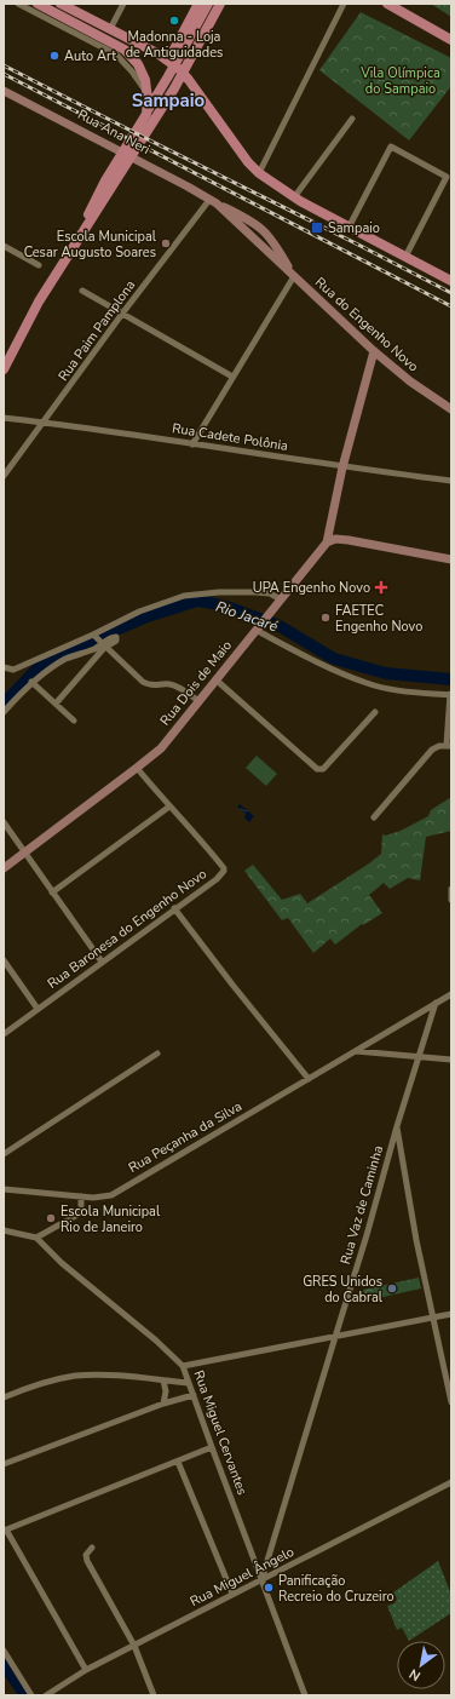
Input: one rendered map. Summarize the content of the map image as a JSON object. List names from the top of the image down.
{
  "streets": {
    "main road": ["Rua Ana Neri", "Rua do Engenho Novo", "Rua Dois de Maio"],
    "street": [
      "Rua Paim Pamplona",
      "Rua Cadete Polônia",
      "Rua Baronesa do Engenho Novo",
      "Rua Peçanha da Silva",
      "Rua Vaz de Caminha",
      "Rua Miguel Cervantes",
      "Rua Miguel Ângelo"
    ]
  },
  "crossings": [
    ["Rua Ana Neri", "Rua do Engenho Novo"],
    ["Rua Ana Neri", "Rua Paim Pamplona"],
    ["Rua do Engenho Novo", "Rua Paim Pamplona"],
    ["Rua do Engenho Novo", "Rua Dois de Maio"],
    ["Rua Paim Pamplona", "Rua Cadete Polônia"],
    ["Rua Cadete Polônia", "Rua Dois de Maio"],
    ["Rua Dois de Maio", "Rua Baronesa do Engenho Novo"],
    ["Rua Peçanha da Silva", "Rua Vaz de Caminha"],
    ["Rua Vaz de Caminha", "Rua Miguel Cervantes"],
    ["Rua Vaz de Caminha", "Rua Miguel Ângelo"],
    ["Rua Miguel Cervantes", "Rua Miguel Ângelo"]
  ],
  "districts": ["Sampaio"],
  "water": ["Rio Jacaré"],
  "parks": ["Vila Olímpica do Sampaio"],
  "places": {
    "other": [
      "Madonna - Loja de Antiguidades",
      "Auto Art",
      "Escola Municipal Cesar Augusto Soares",
      "FAETEC Engenho Novo",
      "Escola Municipal Rio de Janeiro",
      "GRES Unidos do Cabral",
      "Panificação Recreio do Cruzeiro"
    ],
    "transit": ["Sampaio"],
    "health": ["UPA Engenho Novo"]
  },
  "north": "bottom left"
}
